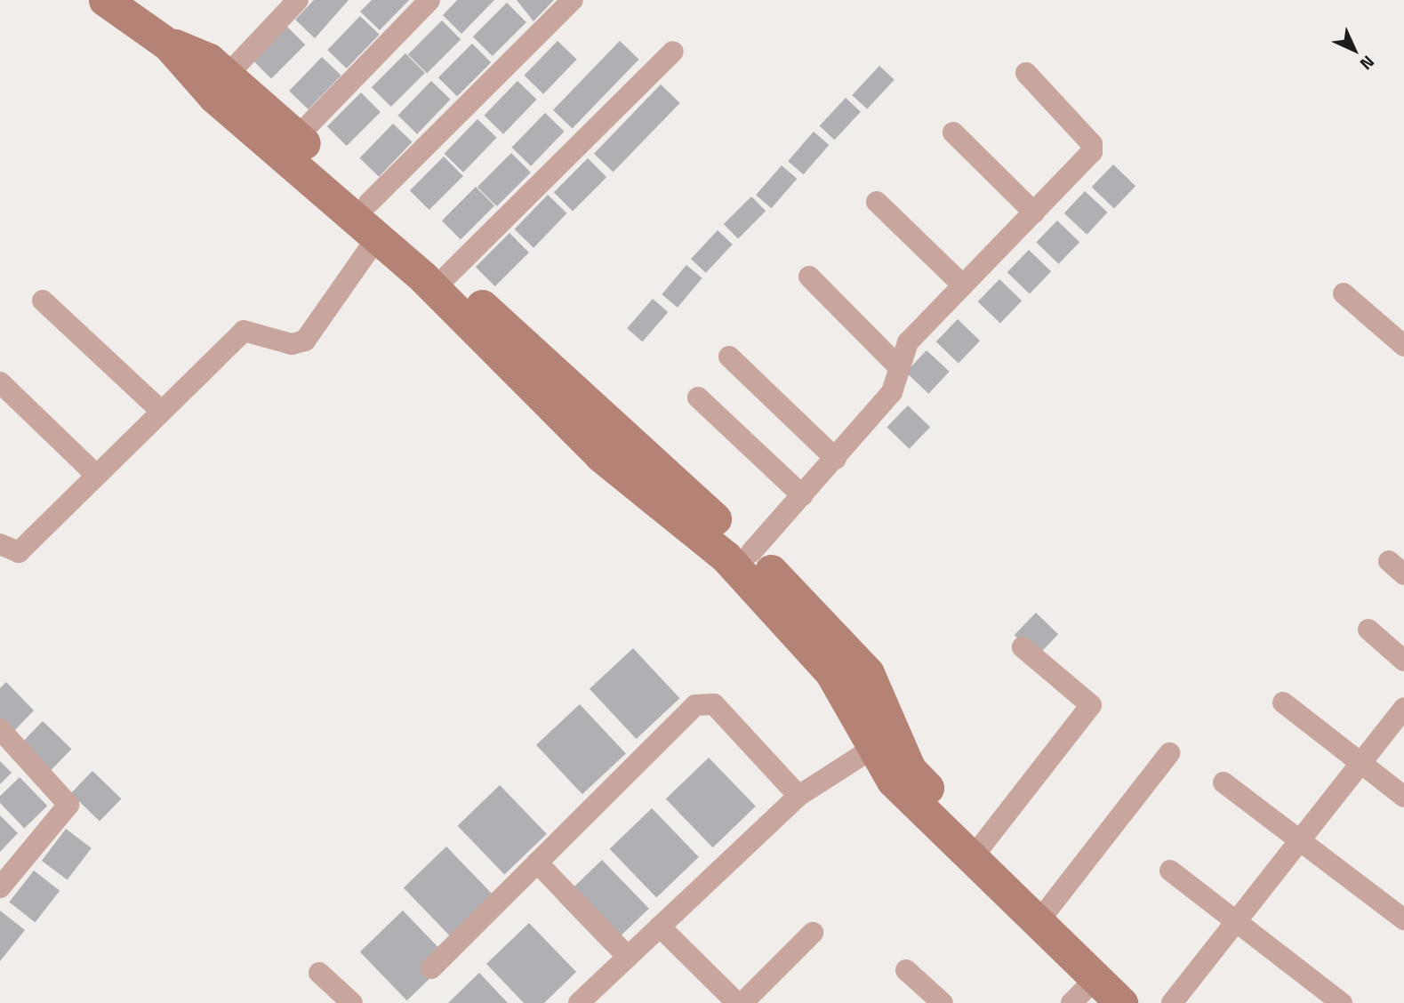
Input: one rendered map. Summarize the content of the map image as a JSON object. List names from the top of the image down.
{
  "north": "bottom right"
}
